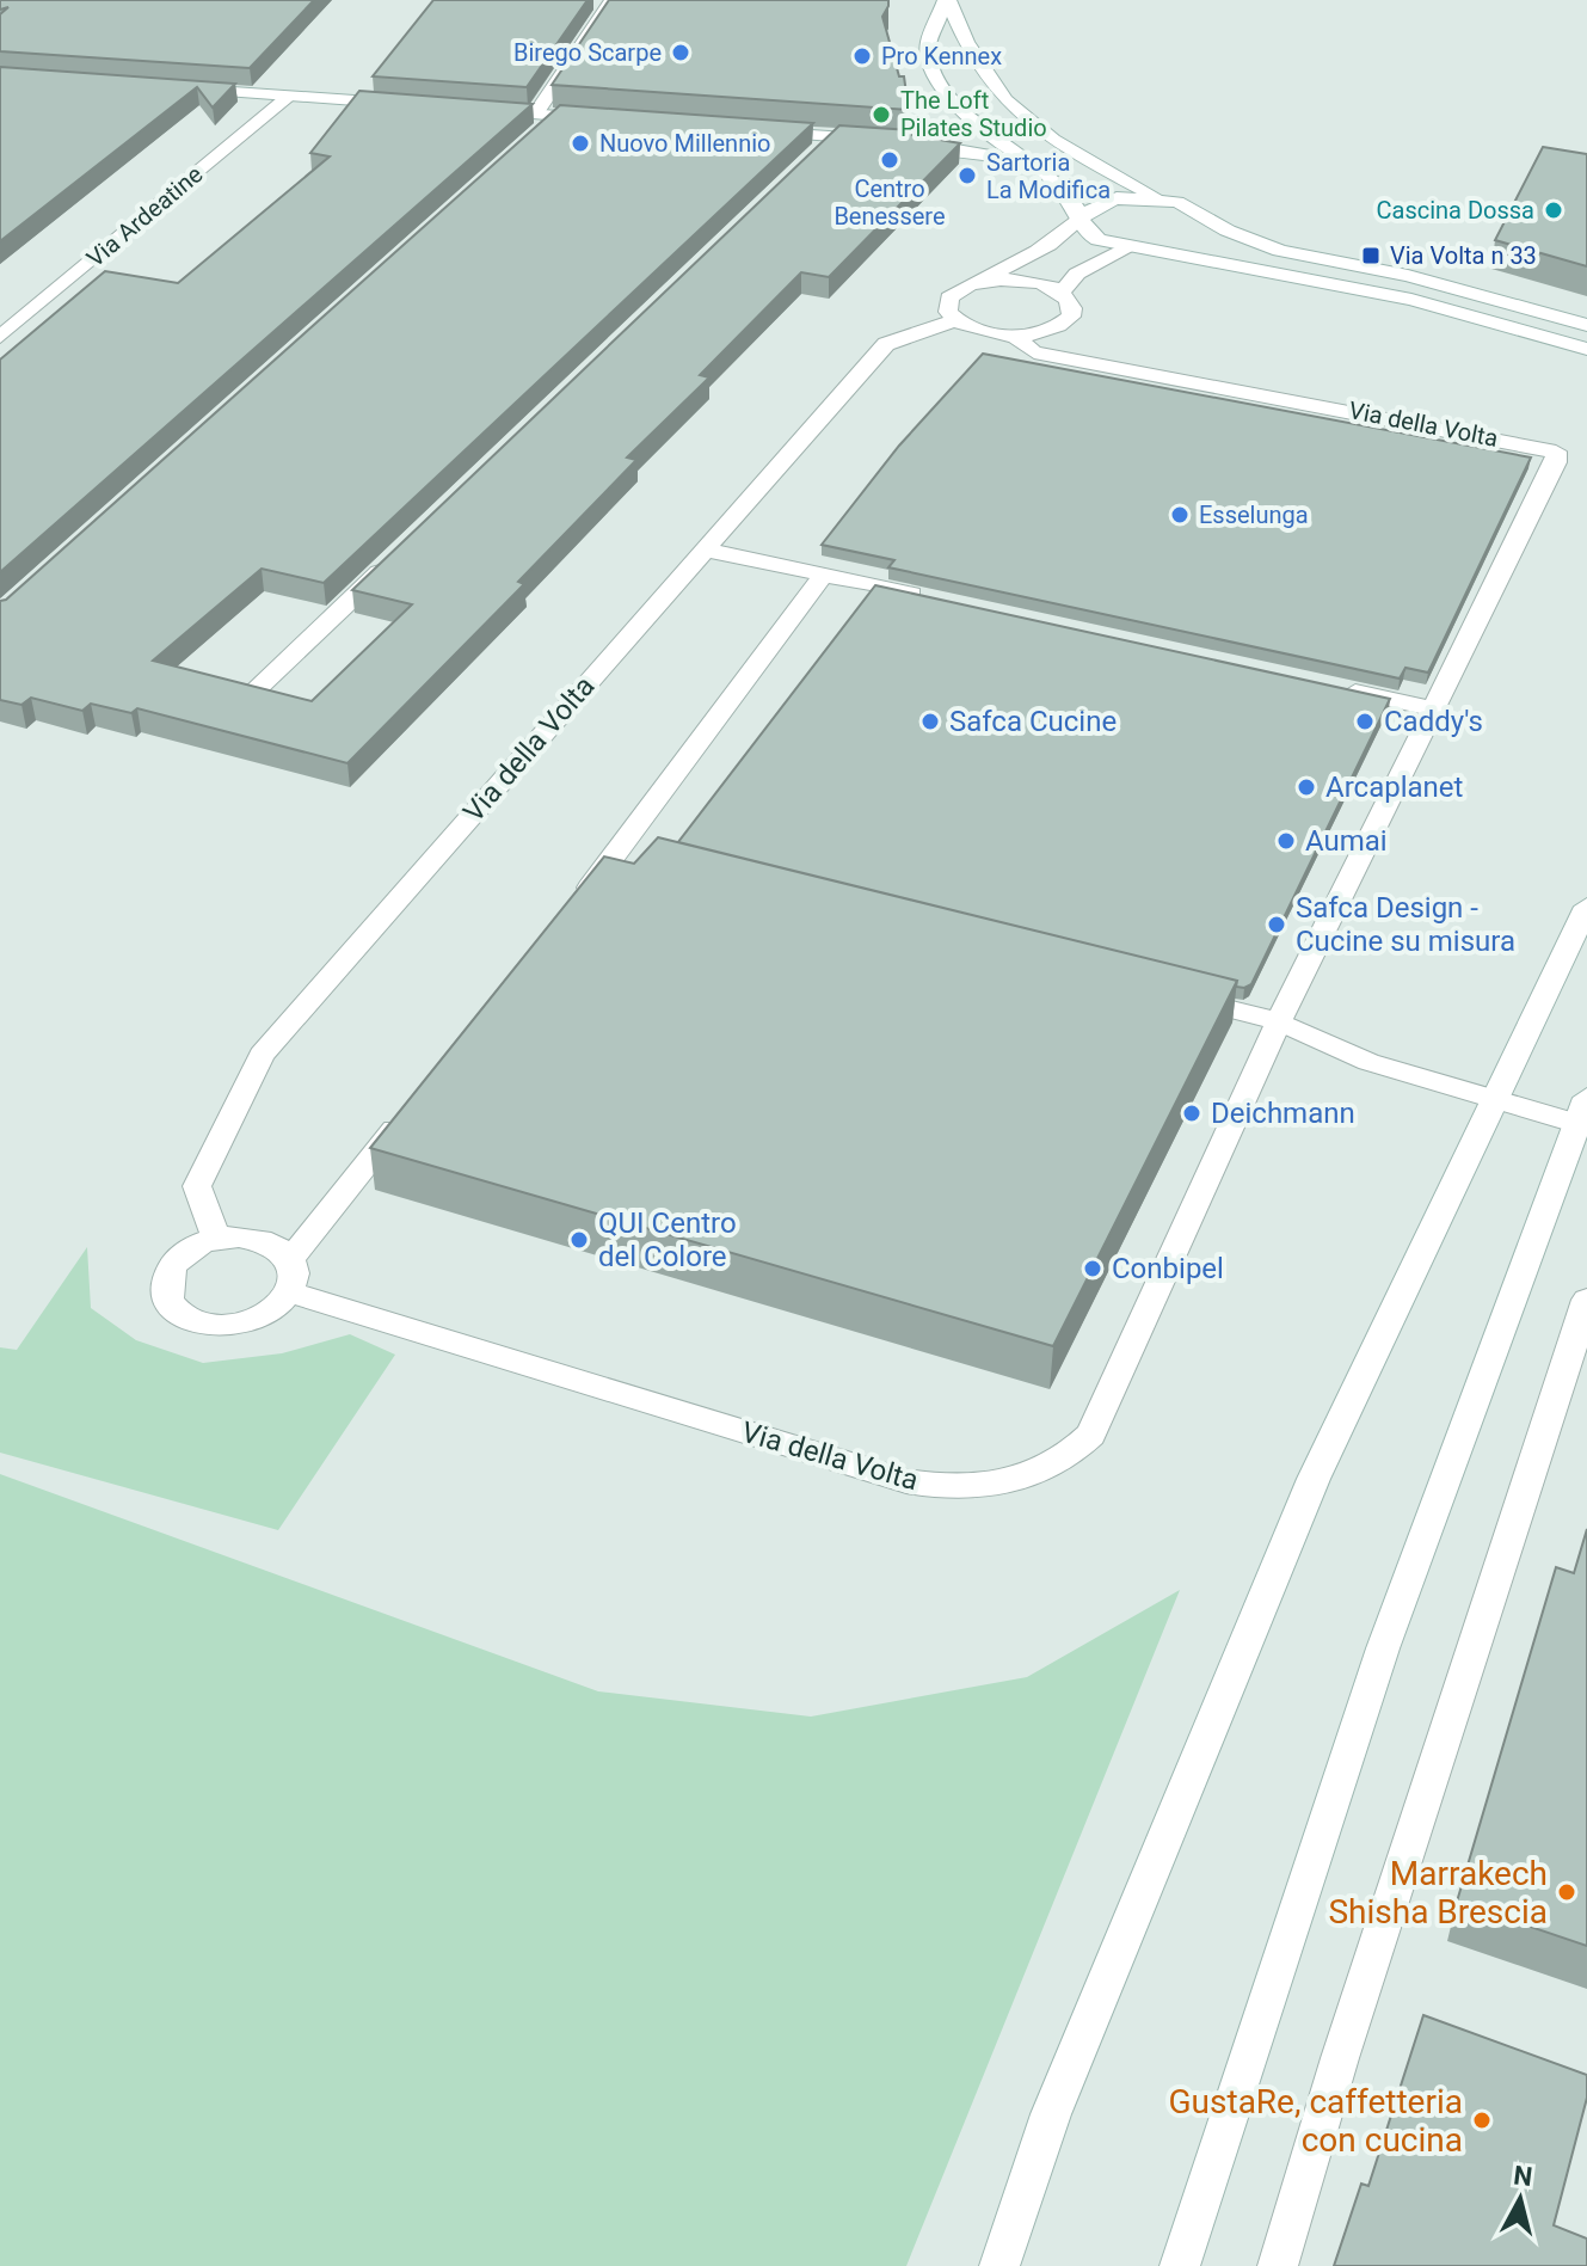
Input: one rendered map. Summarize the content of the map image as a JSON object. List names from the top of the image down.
{
  "streets": {
    "main road": ["Via Ardeatine", "Via della Volta"]
  },
  "places": {
    "other": [
      "Birego Scarpe",
      "Pro Kennex",
      "The Loft Pilates Studio",
      "Nuovo Millennio",
      "Centro Benessere",
      "Sartoria La Modifica",
      "Cascina Dossa",
      "Esselunga",
      "Safca Cucine",
      "Caddy's",
      "Arcaplanet",
      "Aumai",
      "Safca Design - Cucine su misura",
      "Deichmann",
      "QUI Centro del Colore",
      "Conbipel",
      "Marrakech Shisha Brescia",
      "GustaRe, caffetteria con cucina"
    ],
    "transit": ["Via Volta n 33"]
  },
  "north": "top"
}
